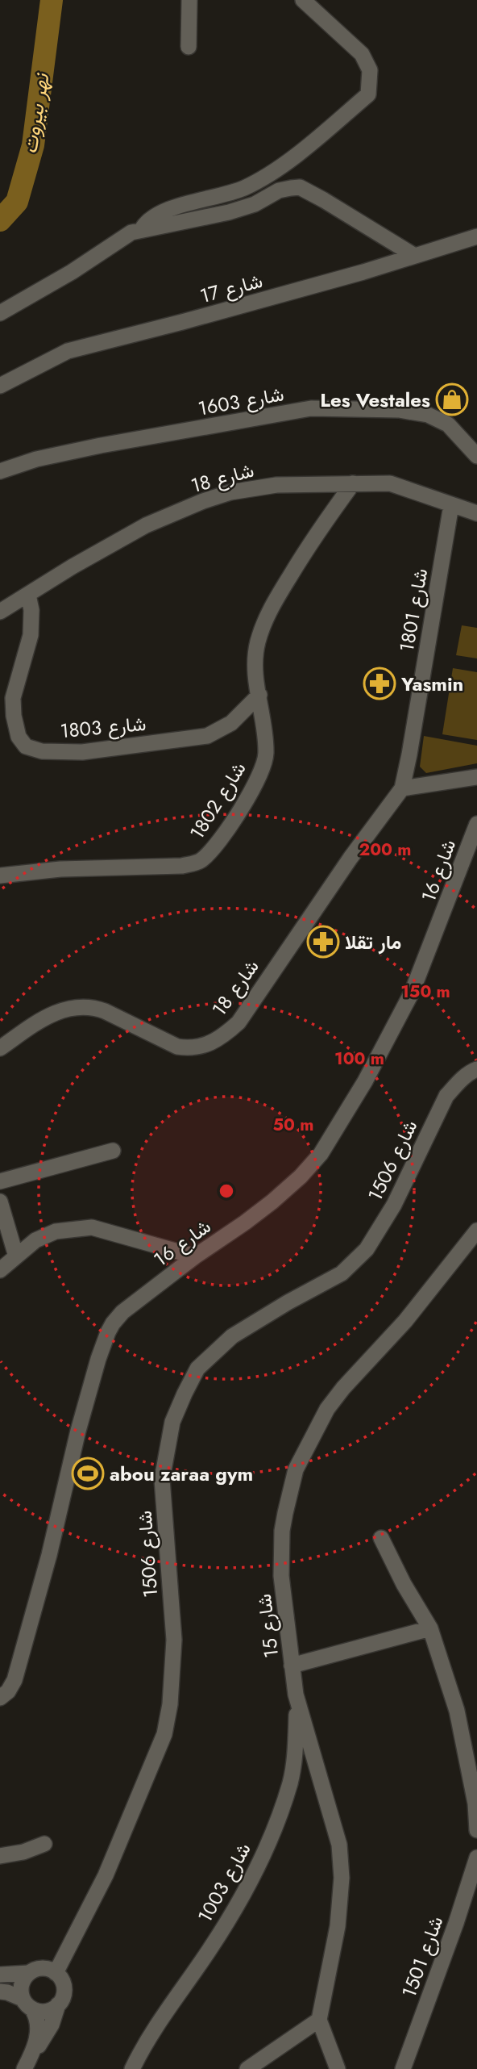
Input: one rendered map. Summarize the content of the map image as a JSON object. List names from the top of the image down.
{
  "streets": {
    "street": [
      "شارع 17",
      "شارع 1603",
      "شارع 18",
      "شارع 1801",
      "شارع 1803",
      "شارع 1802",
      "شارع 16",
      "شارع 1506",
      "شارع 15",
      "شارع 1003",
      "شارع 1501"
    ]
  },
  "crossings": [
    ["شارع 18", "شارع 1801"],
    ["شارع 18", "شارع 1803"],
    ["شارع 18", "شارع 1802"],
    ["شارع 1803", "شارع 1802"],
    ["شارع 15", "شارع 1003"]
  ],
  "water": ["نهر بيروت"],
  "places": {
    "shop": ["Les Vestales"],
    "pharmacy": ["Yasmin", "مار تقلا"],
    "sports": ["abou zaraa gym"]
  },
  "rings": [
    "200 m",
    "150 m",
    "100 m",
    "50 m"
  ]
}
